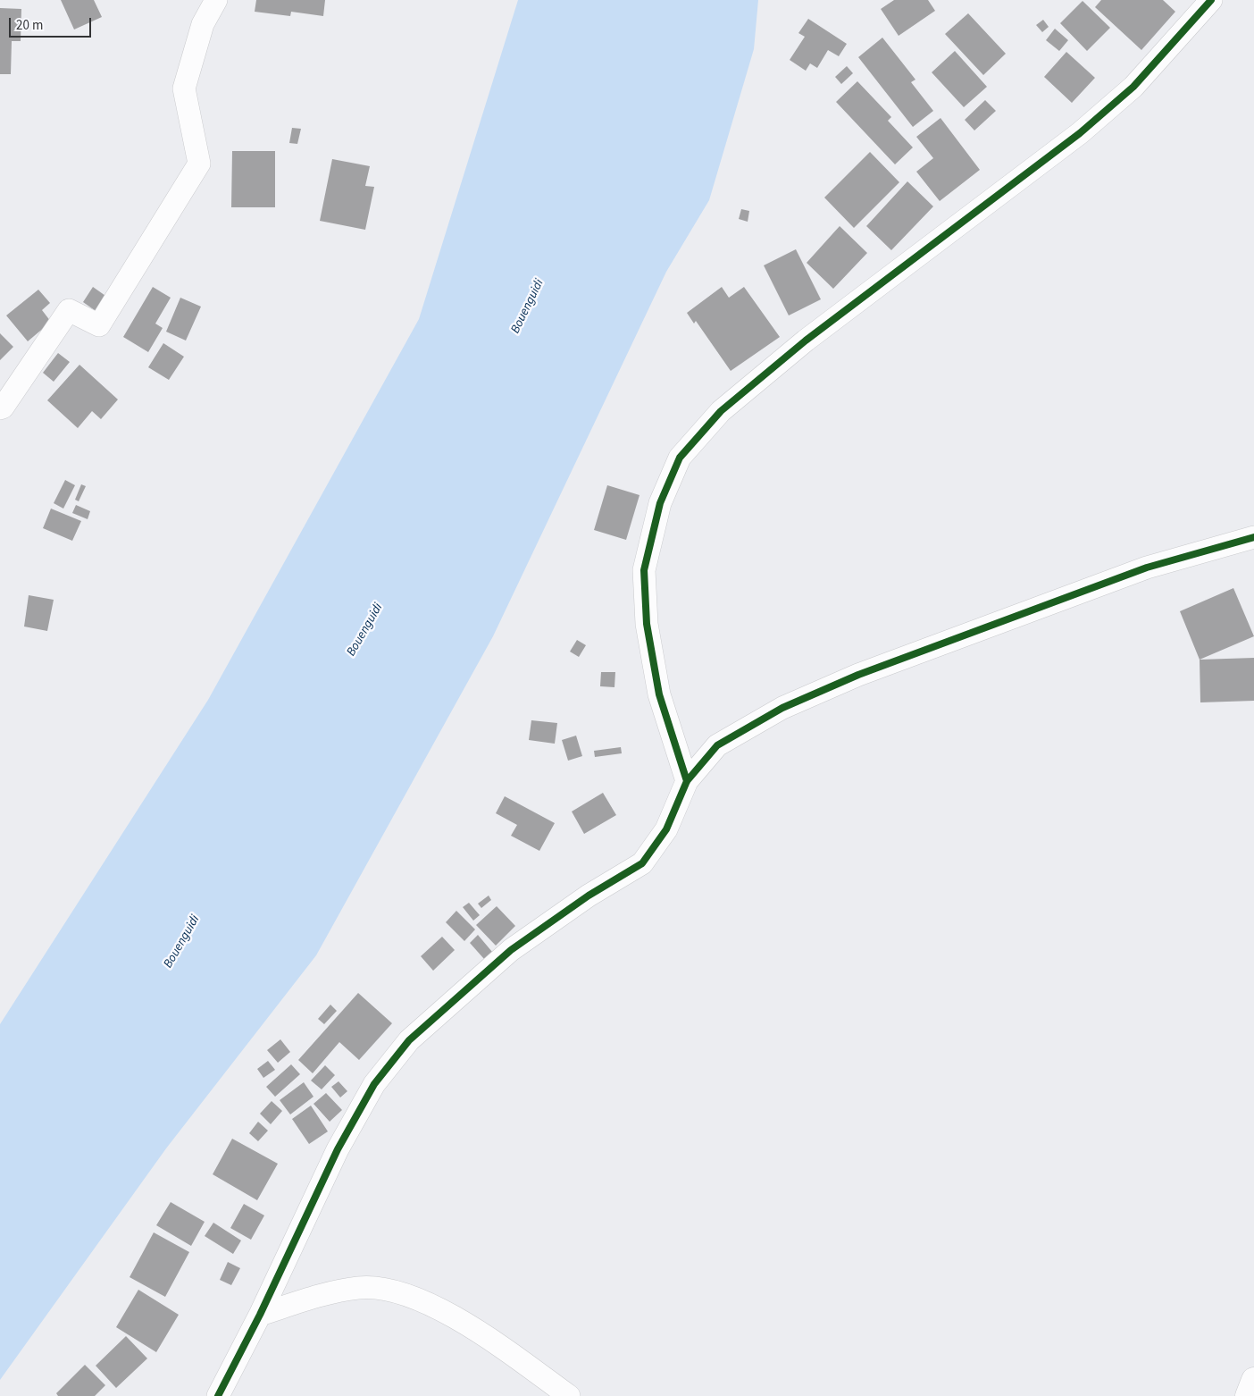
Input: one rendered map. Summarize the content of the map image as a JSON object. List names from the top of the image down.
{
  "water": ["Bouenguidi"],
  "scale_bar": "20 m"
}
